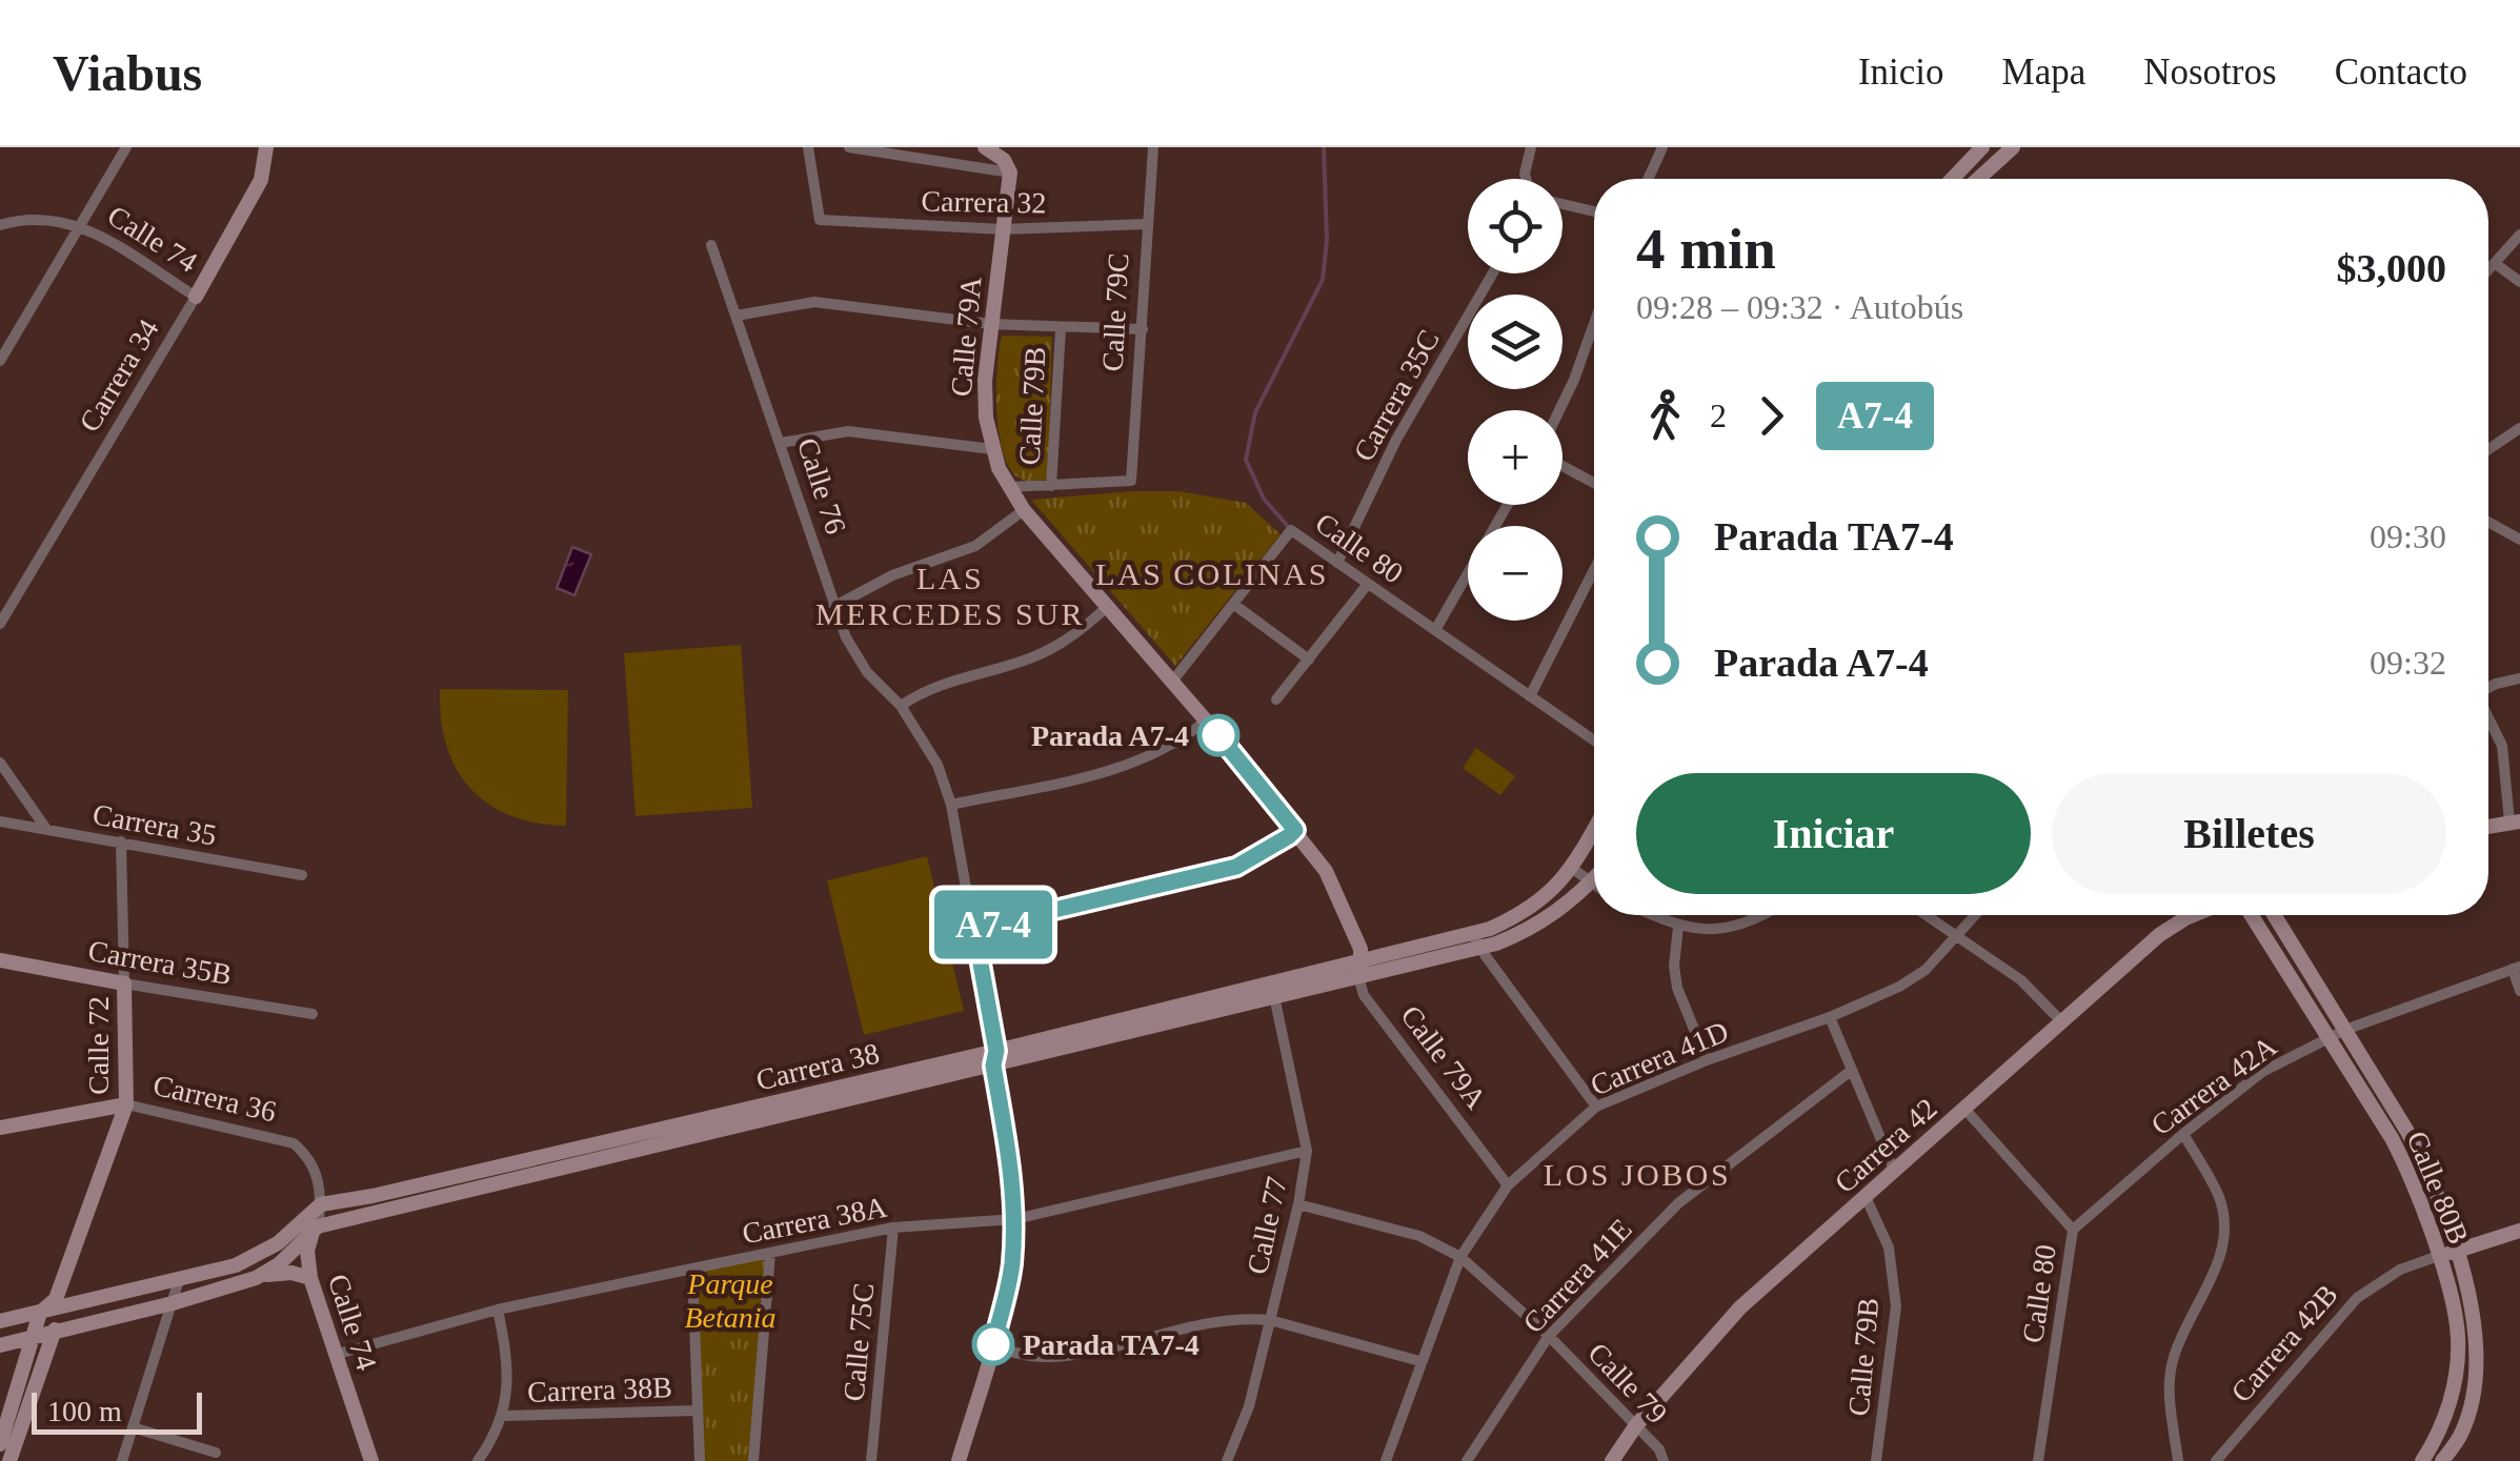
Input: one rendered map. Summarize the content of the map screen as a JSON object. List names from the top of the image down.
{
  "streets": {
    "main road": [
      "Calle 74",
      "Calle 79A",
      "Carrera 34",
      "Calle 76",
      "Carrera 35B",
      "Calle 72",
      "Carrera 38",
      "Carrera 36",
      "Carrera 42",
      "Calle 80B",
      "Carrera 42B"
    ],
    "street": [
      "Carrera 32",
      "Calle 79C",
      "Carrera 35C",
      "Calle 79B",
      "Calle 80",
      "Carrera 35",
      "Carrera 41D",
      "Carrera 42A",
      "Carrera 38A",
      "Calle 77",
      "Carrera 41E",
      "Calle 75C",
      "Calle 79",
      "Carrera 38B"
    ]
  },
  "crossings": [
    ["Carrera 32", "Calle 79C"],
    ["Carrera 32", "Calle 79A"],
    ["Calle 74", "Carrera 34"],
    ["Calle 74", "Carrera 38"],
    ["Calle 74", "Carrera 36"],
    ["Calle 74", "Carrera 38A"],
    ["Calle 79C", "Calle 79B"],
    ["Calle 79A", "Carrera 41D"],
    ["Calle 79A", "Carrera 38"],
    ["Carrera 35C", "Calle 80"],
    ["Calle 79B", "Carrera 42"],
    ["Calle 76", "Carrera 38"],
    ["Calle 76", "Carrera 38A"],
    ["Calle 80", "Carrera 42A"],
    ["Calle 80", "Carrera 42"],
    ["Carrera 35", "Calle 72"],
    ["Carrera 35B", "Calle 72"],
    ["Calle 72", "Carrera 36"],
    ["Carrera 41D", "Calle 79"],
    ["Carrera 38", "Calle 77"],
    ["Carrera 42A", "Calle 80B"],
    ["Carrera 42", "Calle 79"],
    ["Calle 80B", "Carrera 42B"],
    ["Carrera 38A", "Calle 77"],
    ["Carrera 38A", "Calle 75C"],
    ["Carrera 41E", "Calle 79"]
  ],
  "districts": ["LAS COLINAS", "LAS MERCEDES SUR", "LOS JOBOS"],
  "parks": ["Parque Betania"],
  "places": ["Parada A7-4", "Parada TA7-4"],
  "lines": ["bus line A7-4"],
  "scale_bar": "100 m",
  "page": {
    "header": "Viabus",
    "nav": [
      "Inicio",
      "Mapa",
      "Nosotros",
      "Contacto"
    ],
    "on_map": "A7-4",
    "map_buttons": ["+", "−"],
    "heading": ["4 min", "09:28 – 09:32 · Autobús", "$3,000"],
    "legs": ["2", "A7-4"],
    "list": [
      {
        "name": "Parada TA7-4",
        "value": "09:30"
      },
      {
        "name": "Parada A7-4",
        "value": "09:32"
      }
    ],
    "buttons": ["Iniciar", "Billetes"],
    "scale": "100 m"
  }
}
